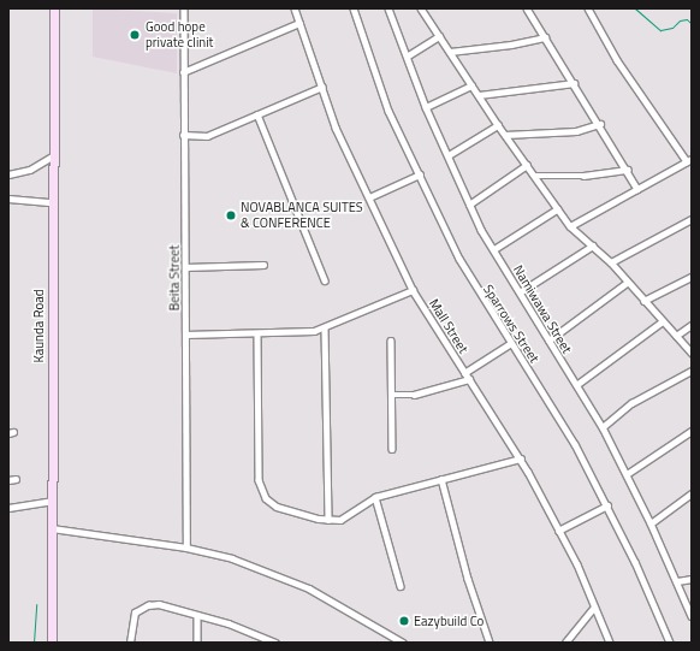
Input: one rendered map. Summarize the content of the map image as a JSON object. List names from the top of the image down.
{
  "streets": {
    "main road": ["Kaunda Road"],
    "street": [
      "Beita Street",
      "Namiwawa Street",
      "Sparrows Street",
      "Mall Street"
    ]
  },
  "places": ["Good hope private clinit", "NOVABLANCA SUITES & CONFERENCE", "Eazybuild Co"]
}
